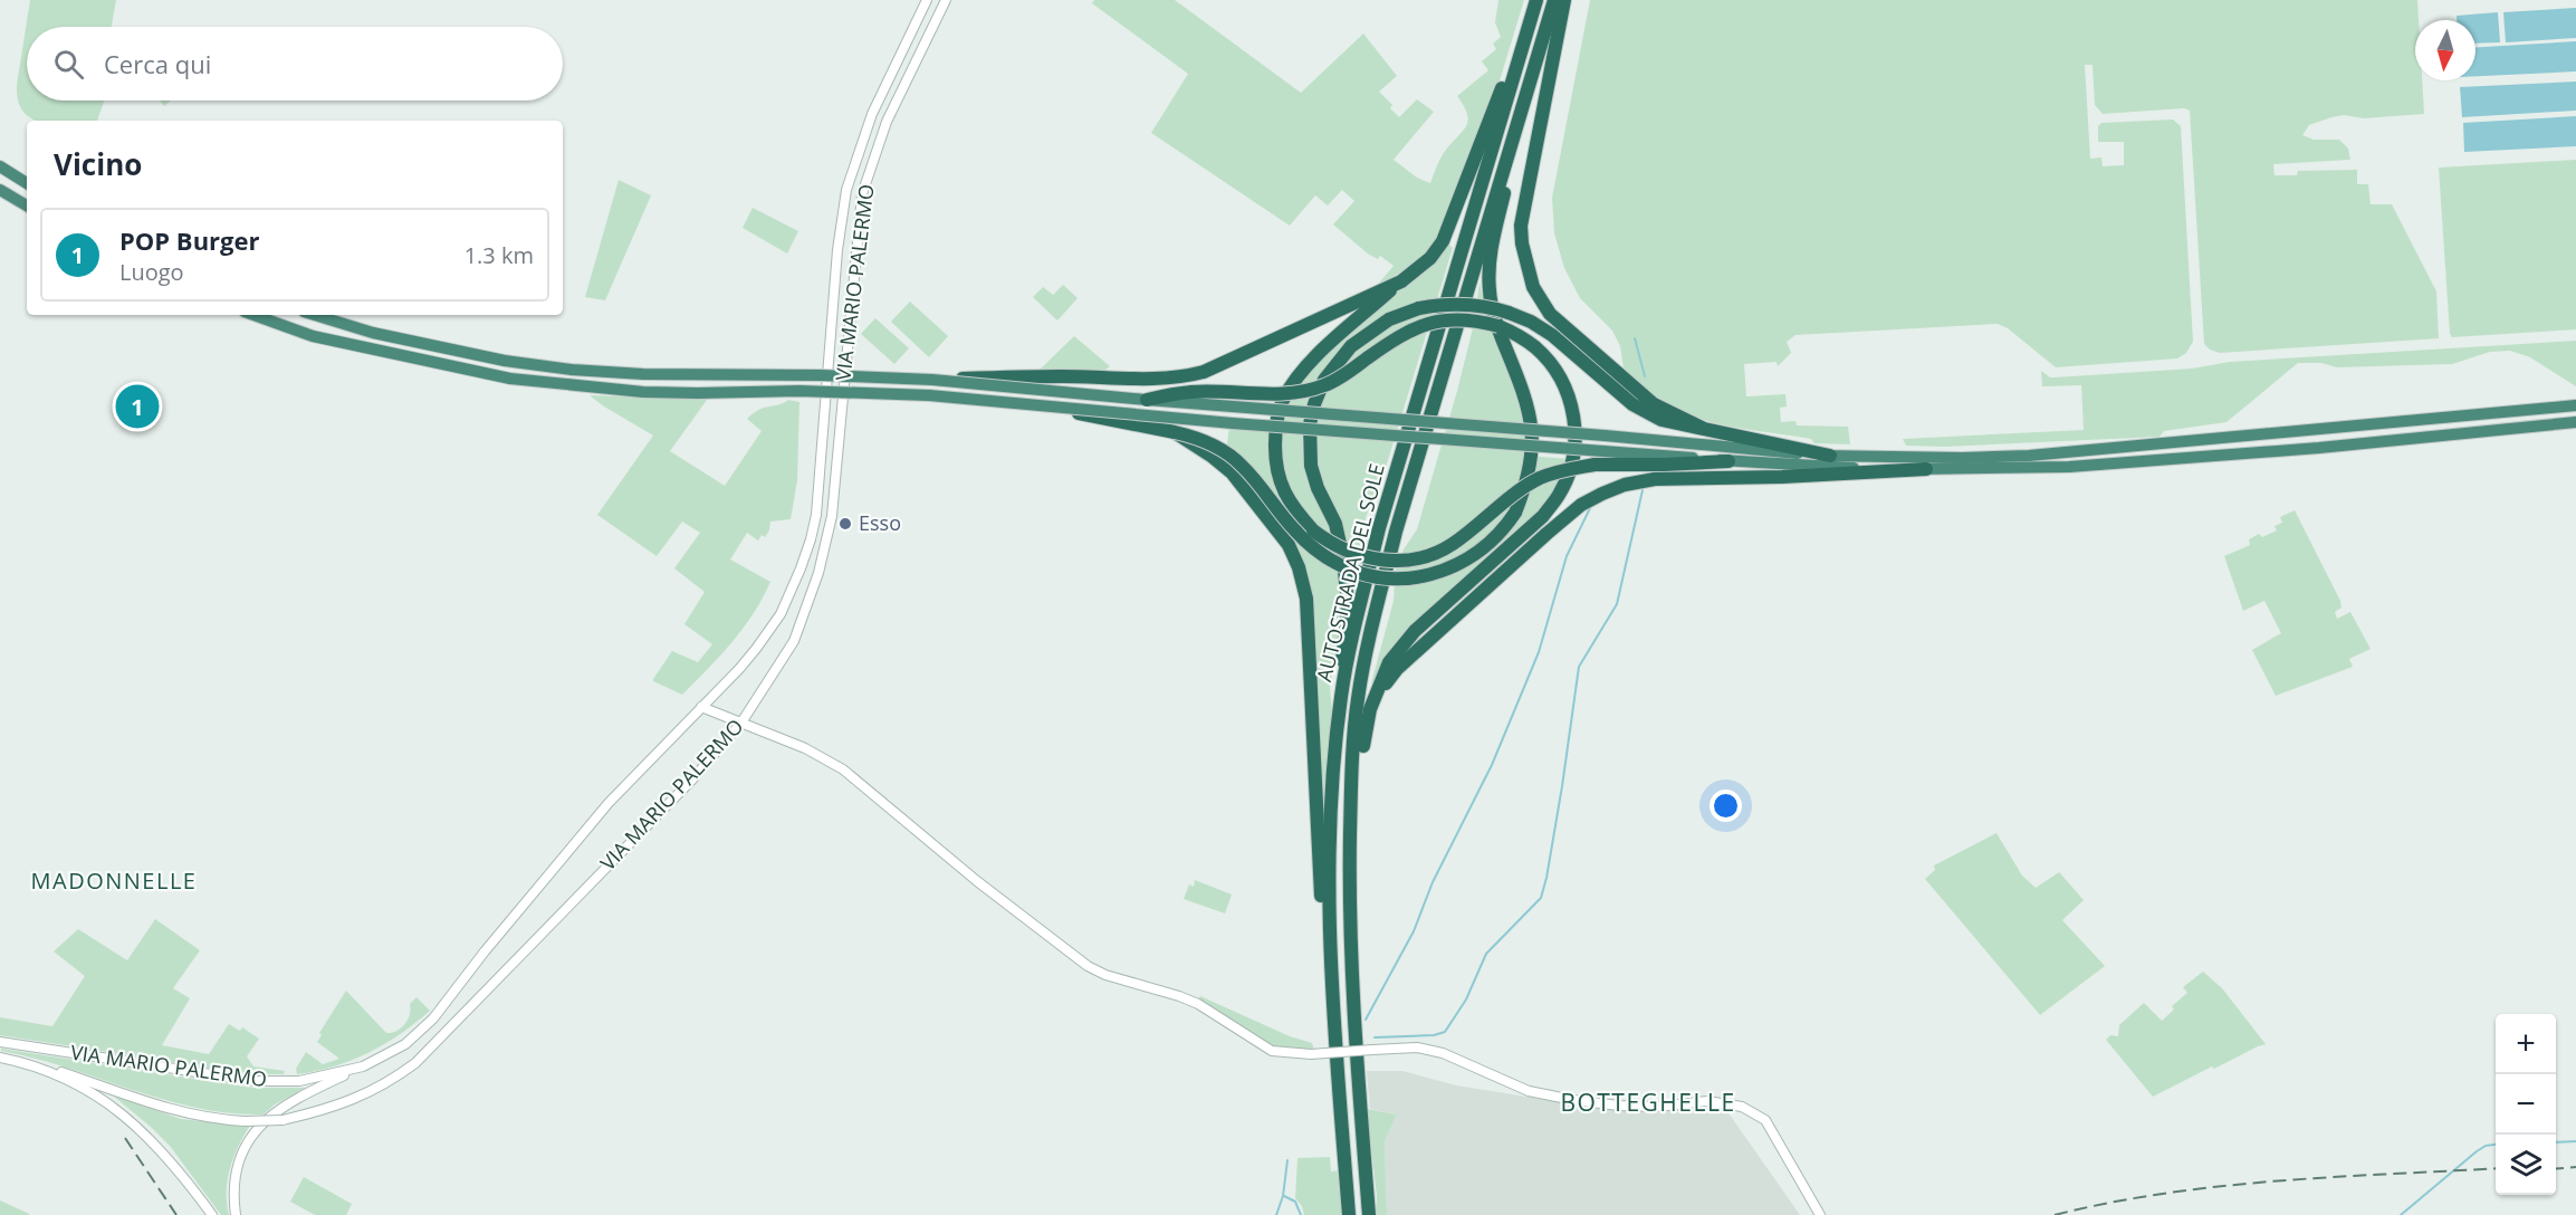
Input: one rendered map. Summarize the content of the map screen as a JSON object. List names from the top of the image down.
{
  "streets": {
    "highway": ["AUTOSTRADA DEL SOLE"],
    "street": ["VIA MARIO PALERMO"]
  },
  "districts": ["MADONNELLE", "BOTTEGHELLE"],
  "places": ["Esso"],
  "north": "bottom",
  "page": {
    "search": "Cerca qui",
    "heading": "Vicino",
    "list": [
      {
        "mark": "1",
        "name": "POP Burger",
        "note": "Luogo",
        "value": "1.3 km"
      }
    ],
    "pins": "1",
    "map_buttons": ["+", "−"]
  }
}
